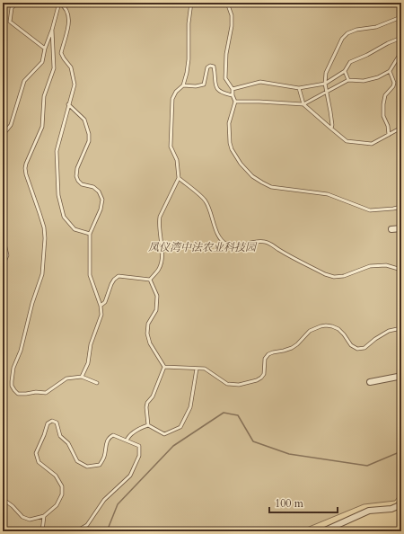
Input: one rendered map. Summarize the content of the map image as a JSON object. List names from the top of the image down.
{
  "parks": ["凤仪湾中法农业科技园"],
  "scale_bar": "100 m"
}
